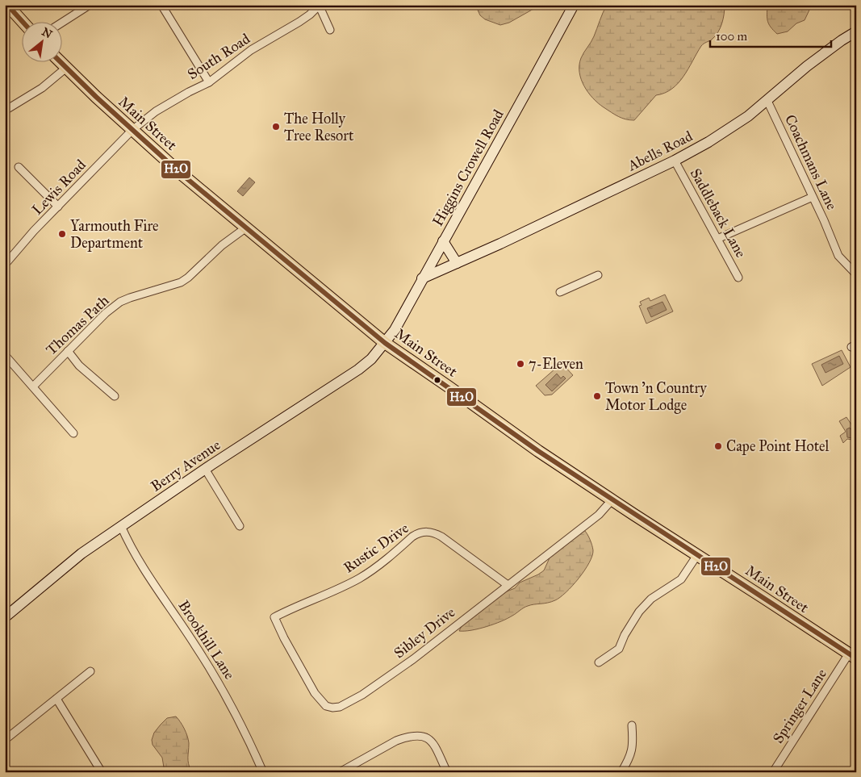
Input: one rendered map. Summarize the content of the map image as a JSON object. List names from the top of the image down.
{
  "streets": {
    "main road": ["Main Street"],
    "street": [
      "South Road",
      "Abells Road",
      "Coachmans Lane",
      "Higgins Crowell Road",
      "Lewis Road",
      "Saddleback Lane",
      "Thomas Path",
      "Berry Avenue",
      "Rustic Drive",
      "Sibley Drive",
      "Brookhill Lane",
      "Springer Lane"
    ]
  },
  "crossings": [
    ["South Road", "Main Street"],
    ["South Road", "Lewis Road"],
    ["Main Street", "Higgins Crowell Road"],
    ["Main Street", "Lewis Road"],
    ["Main Street", "Thomas Path"],
    ["Main Street", "Berry Avenue"],
    ["Main Street", "Sibley Drive"],
    ["Main Street", "Springer Lane"],
    ["Abells Road", "Coachmans Lane"],
    ["Abells Road", "Higgins Crowell Road"],
    ["Abells Road", "Saddleback Lane"],
    ["Higgins Crowell Road", "Berry Avenue"],
    ["Berry Avenue", "Brookhill Lane"],
    ["Rustic Drive", "Sibley Drive"]
  ],
  "places": [
    "The Holly Tree Resort",
    "Yarmouth Fire Department",
    "7-Eleven",
    "Town 'n Country Motor Lodge",
    "Cape Point Hotel"
  ],
  "lines": ["transit line H2O"],
  "scale_bar": "100 m",
  "north": "top right"
}
